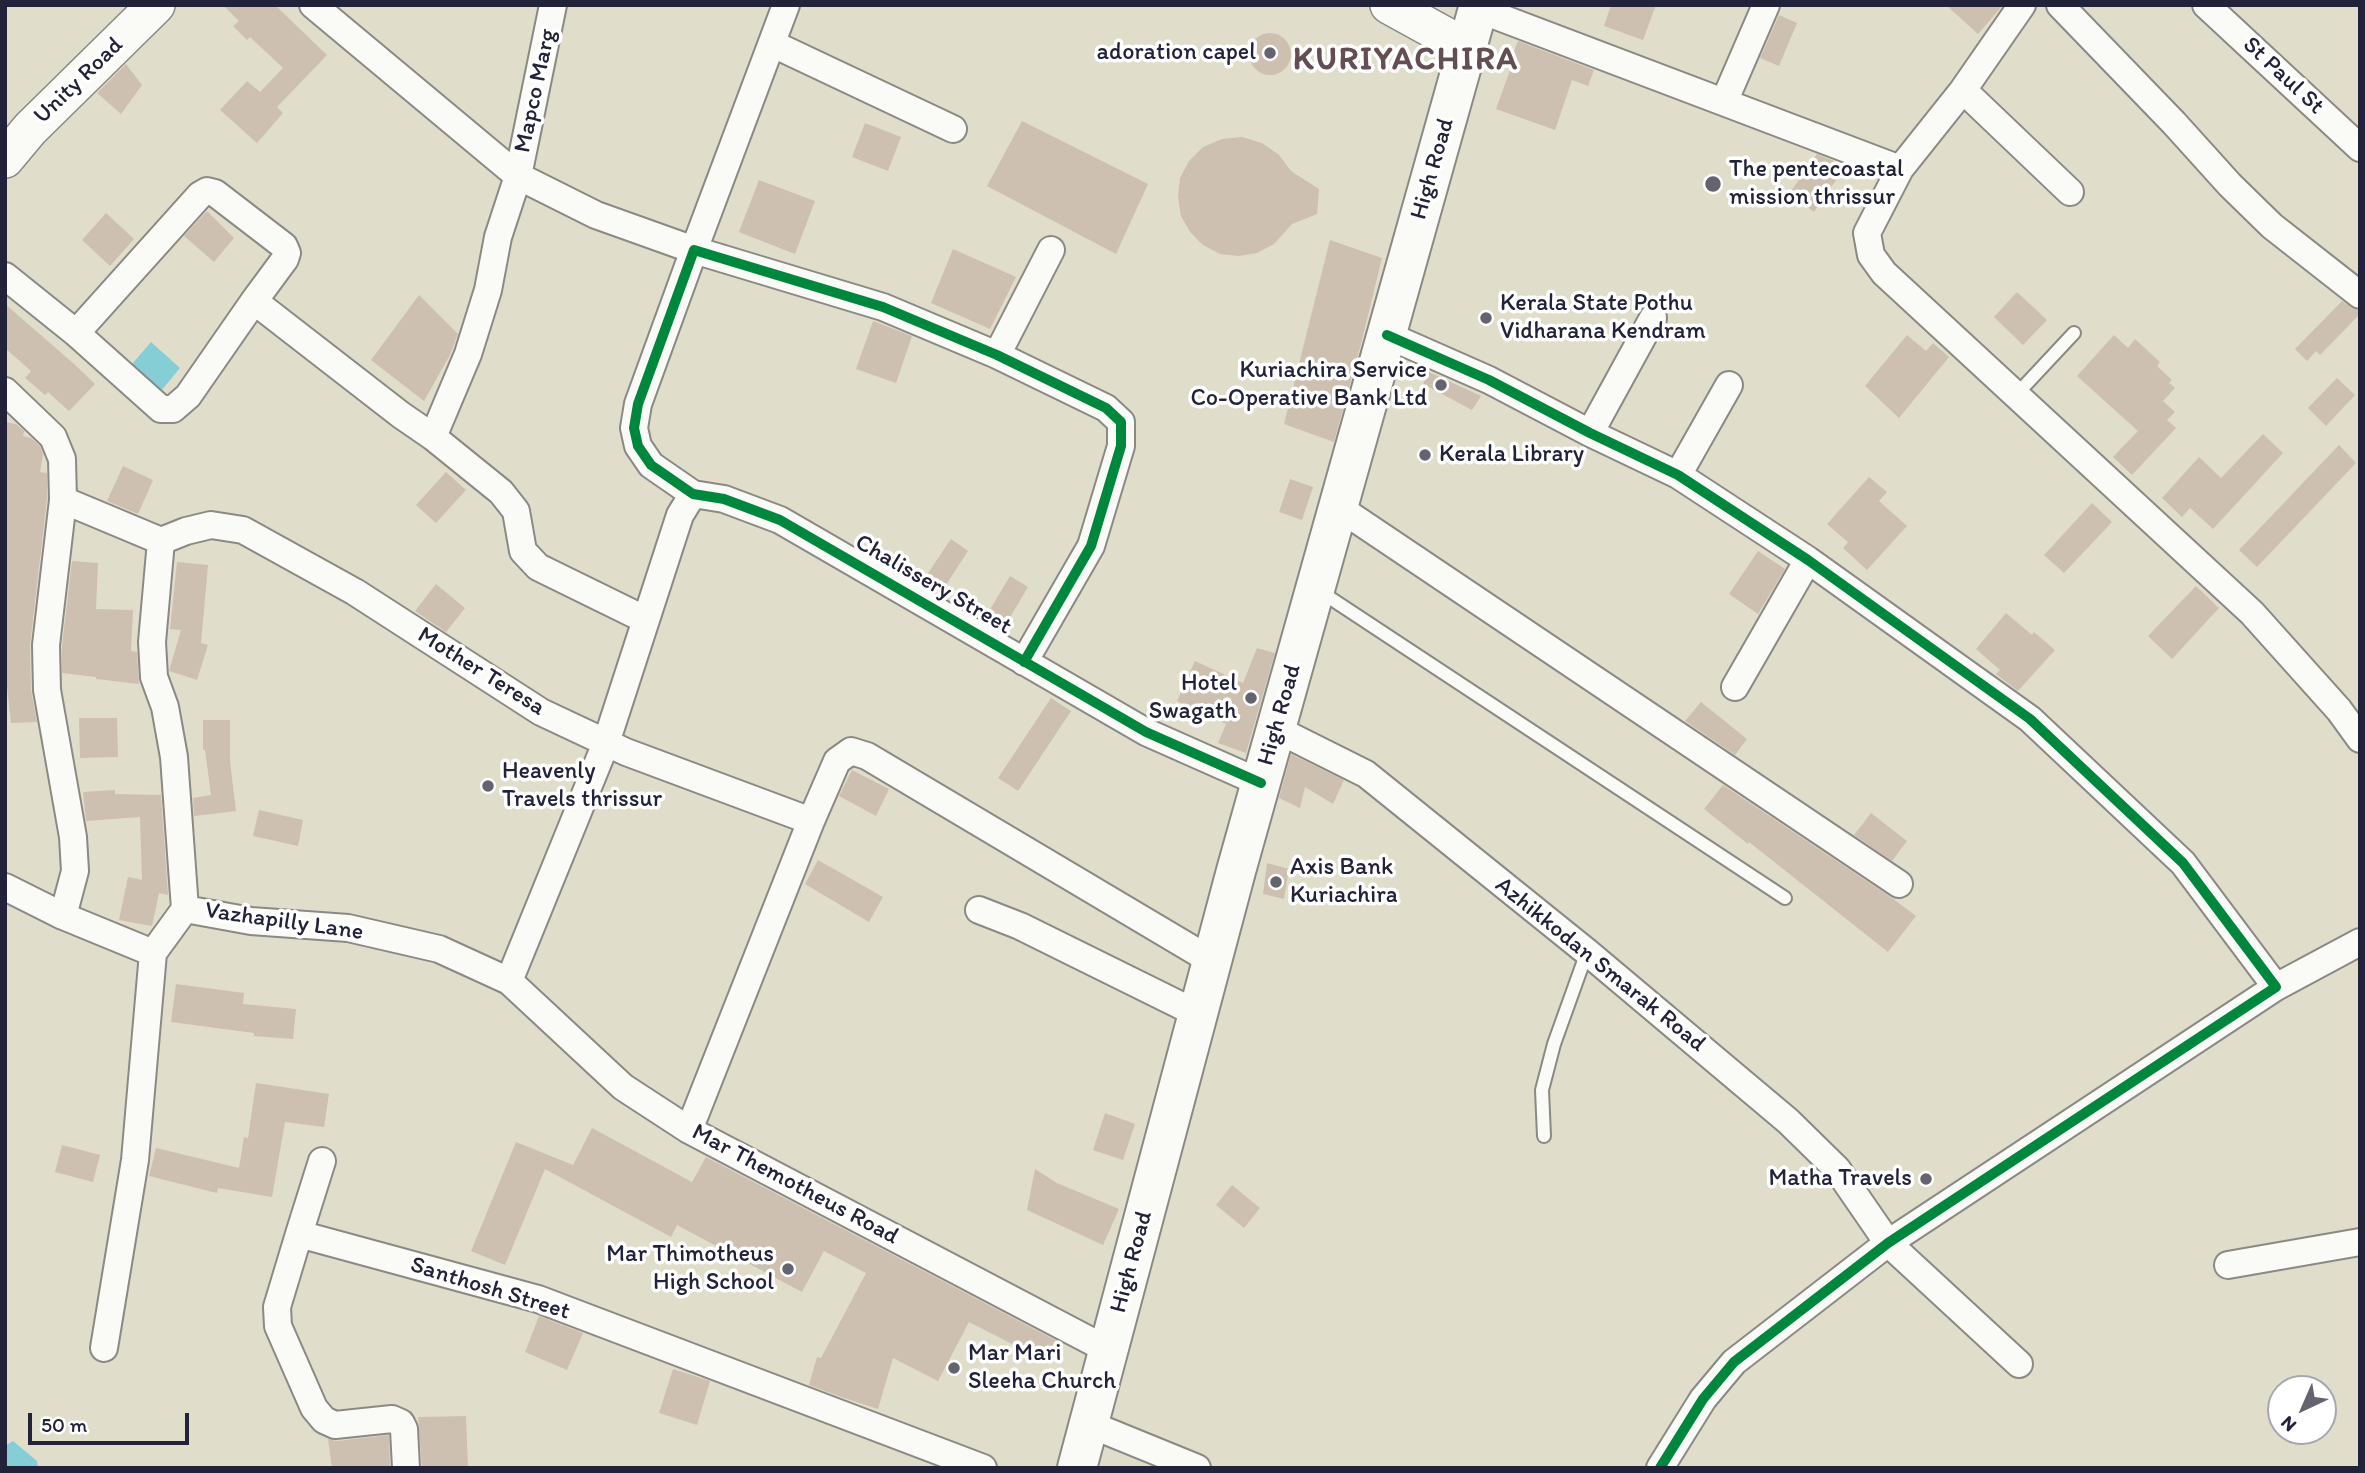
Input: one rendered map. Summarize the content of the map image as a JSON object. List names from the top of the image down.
{
  "streets": {
    "main road": ["High Road"],
    "street": [
      "St Paul St",
      "Unity Road",
      "Mapco Marg",
      "Chalissery Street",
      "Mother Teresa",
      "Vazhapilly Lane",
      "Azhikkodan Smarak Road",
      "Mar Themotheus Road",
      "Santhosh Street"
    ]
  },
  "crossings": [
    ["High Road", "Chalissery Street"],
    ["High Road", "Azhikkodan Smarak Road"],
    ["High Road", "Mar Themotheus Road"],
    ["Vazhapilly Lane", "Mar Themotheus Road"]
  ],
  "districts": ["KURIYACHIRA"],
  "places": [
    "adoration capel",
    "The pentecoastal mission thrissur",
    "Kerala State Pothu Vidharana Kendram",
    "Kuriachira Service Co-Operative Bank Ltd",
    "Kerala Library",
    "Hotel Swagath",
    "Heavenly Travels thrissur",
    "Axis Bank Kuriachira",
    "Matha Travels",
    "Mar Thimotheus High School",
    "Mar Mari Sleeha Church"
  ],
  "scale_bar": "50 m",
  "north": "bottom left"
}
